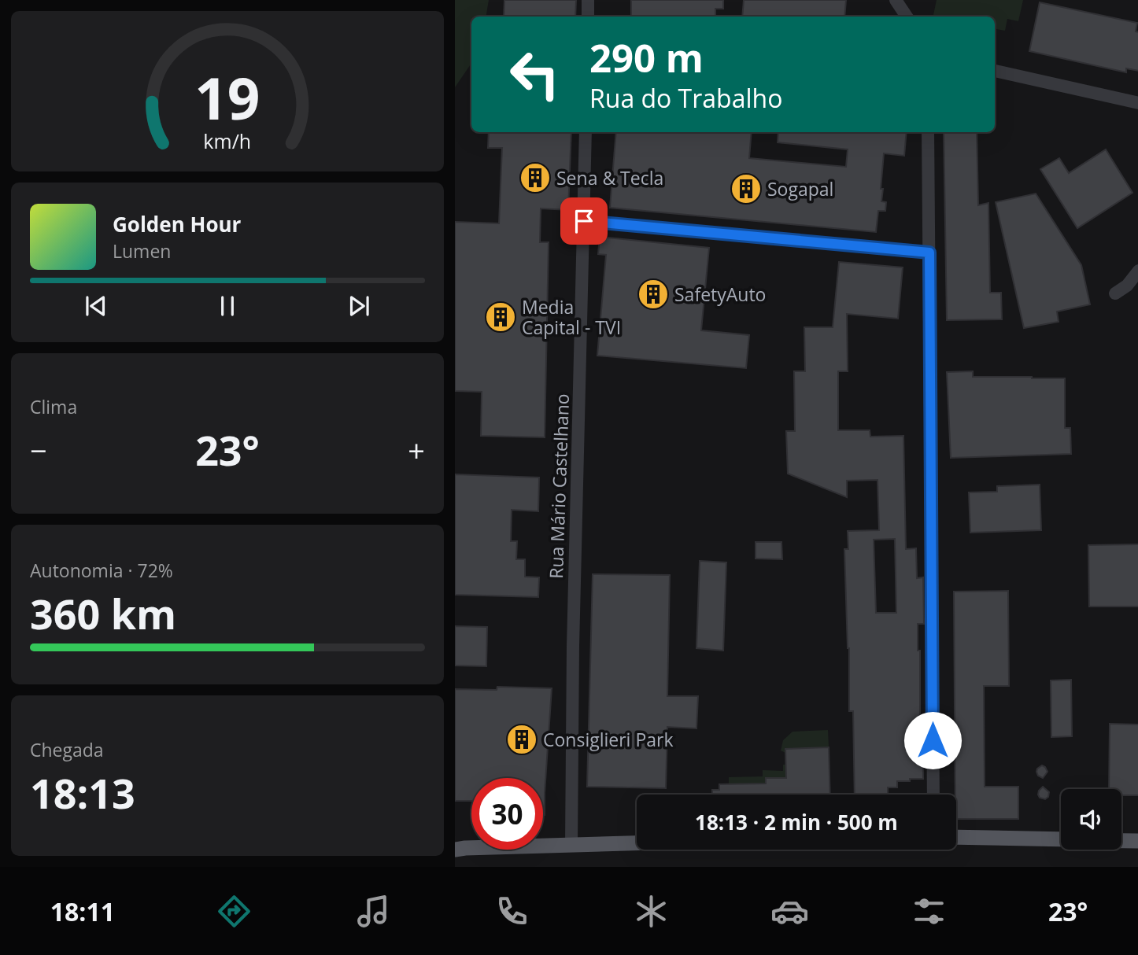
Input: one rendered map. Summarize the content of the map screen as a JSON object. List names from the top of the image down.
{
  "streets": {
    "street": ["Rua Mário Castelhano"]
  },
  "places": {
    "building": [
      "Sena & Tecla",
      "Sogapal",
      "SafetyAuto",
      "Media Capital - TVI",
      "Consiglieri Park"
    ]
  },
  "page": {
    "turn": ["290 m", "Rua do Trabalho"],
    "song": ["Golden Hour", "Lumen"],
    "tile": [
      "Clima",
      ["Autonomia · 72%", "360 km"],
      ["Chegada", "18:13"]
    ],
    "heat": ["−", "23°", "+"],
    "limit": "30",
    "trip": "18:13 · 2 min · 500 m",
    "tabs": ["18:11", "23°"],
    "gauge": ["19", "km/h"]
  }
}
